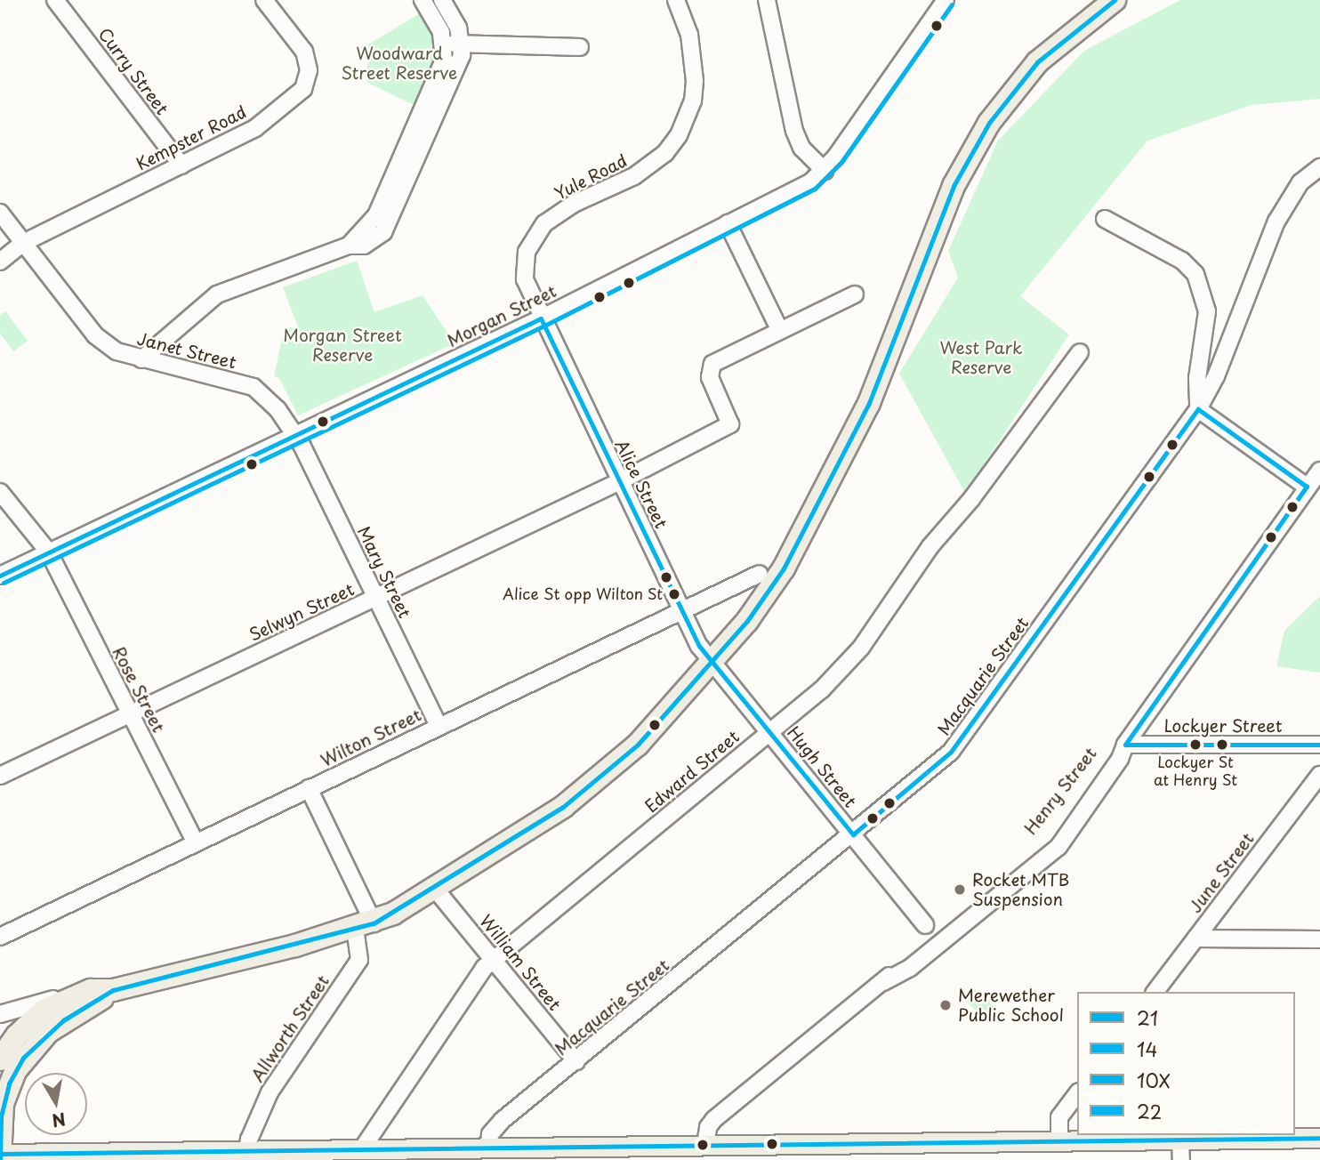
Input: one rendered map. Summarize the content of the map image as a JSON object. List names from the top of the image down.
{
  "streets": {
    "street": [
      "Curry Street",
      "Kempster Road",
      "Yule Road",
      "Morgan Street",
      "Janet Street",
      "Alice Street",
      "Mary Street",
      "Selwyn Street",
      "Macquarie Street",
      "Rose Street",
      "Lockyer Street",
      "Wilton Street",
      "Hugh Street",
      "Edward Street",
      "Henry Street",
      "June Street",
      "William Street",
      "Allworth Street"
    ]
  },
  "crossings": [
    ["Curry Street", "Kempster Road"],
    ["Kempster Road", "Janet Street"],
    ["Yule Road", "Morgan Street"],
    ["Yule Road", "Alice Street"],
    ["Morgan Street", "Janet Street"],
    ["Morgan Street", "Alice Street"],
    ["Morgan Street", "Mary Street"],
    ["Morgan Street", "Rose Street"],
    ["Janet Street", "Mary Street"],
    ["Alice Street", "Selwyn Street"],
    ["Alice Street", "Wilton Street"],
    ["Alice Street", "Hugh Street"],
    ["Mary Street", "Selwyn Street"],
    ["Mary Street", "Wilton Street"],
    ["Selwyn Street", "Rose Street"],
    ["Macquarie Street", "Hugh Street"],
    ["Macquarie Street", "William Street"],
    ["Rose Street", "Wilton Street"],
    ["Lockyer Street", "Henry Street"],
    ["Wilton Street", "Allworth Street"],
    ["Hugh Street", "Edward Street"],
    ["Edward Street", "William Street"]
  ],
  "parks": ["Woodward Street Reserve", "Morgan Street Reserve", "West Park Reserve"],
  "places": [
    "Alice St opp Wilton St",
    "Lockyer St at Henry St",
    "Rocket MTB Suspension",
    "Merewether Public School"
  ],
  "lines": [
    "transit line 10X",
    "transit line 22",
    "transit line 21",
    "transit line 14"
  ],
  "legend": [
    "21",
    "14",
    "10X",
    "22"
  ],
  "north": "bottom"
}
